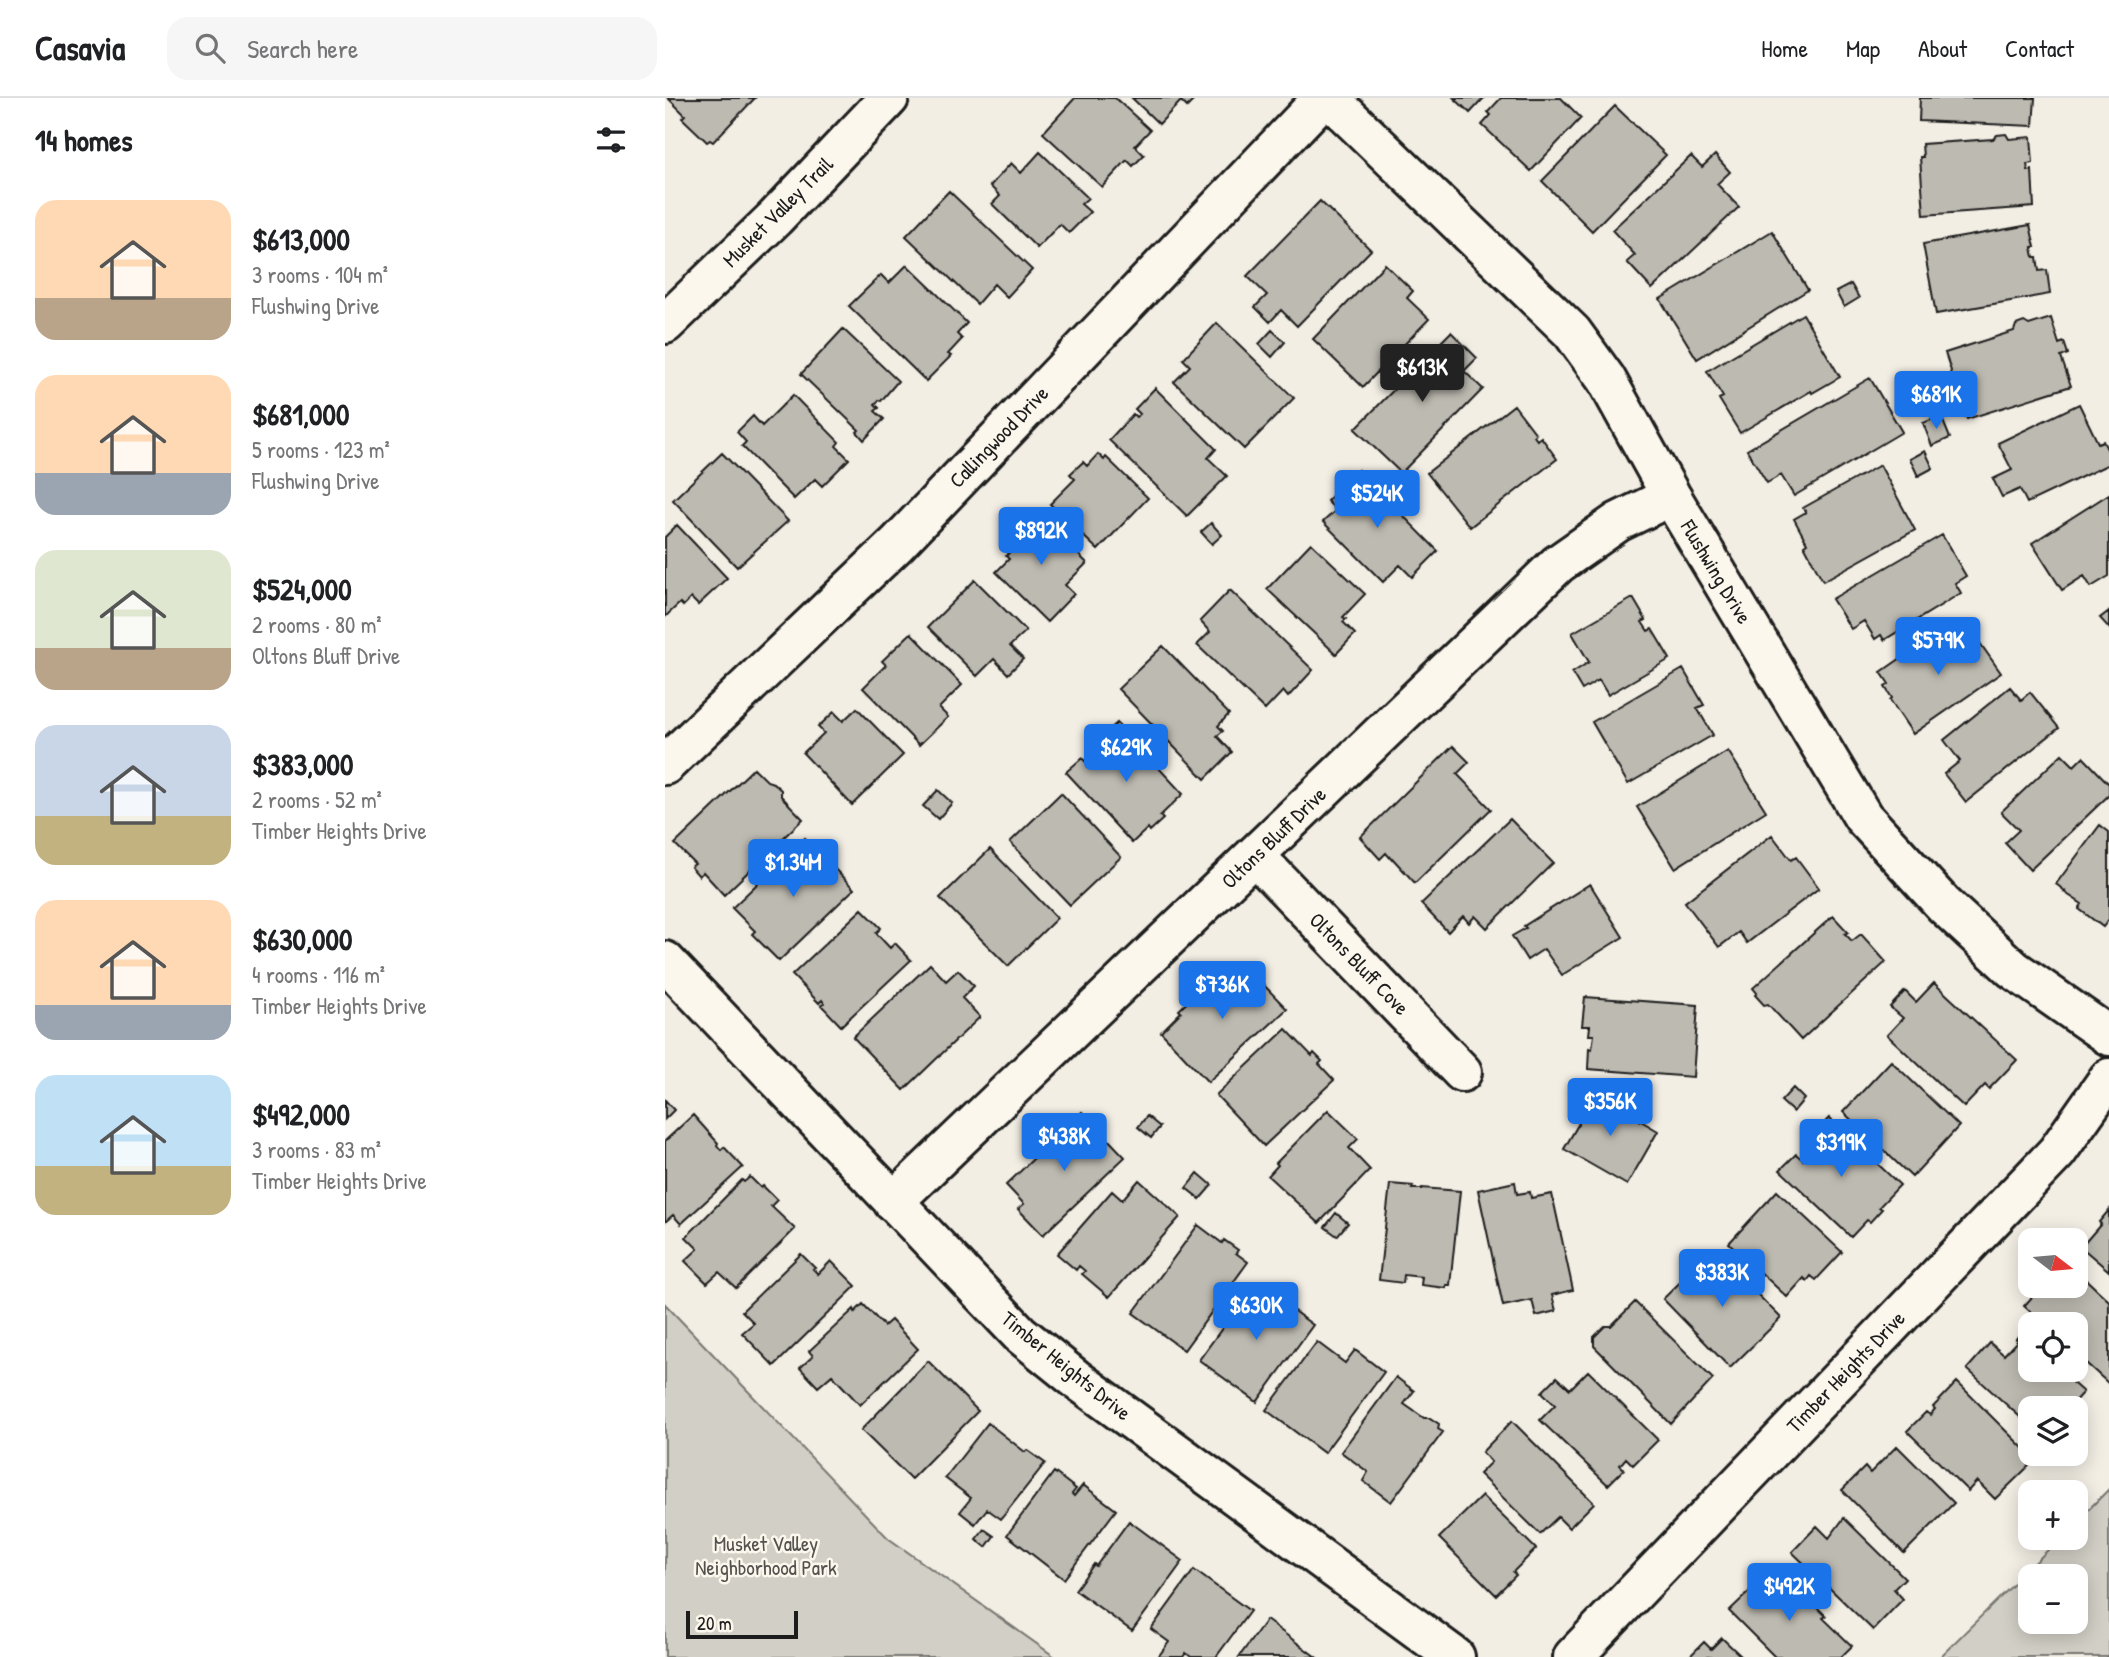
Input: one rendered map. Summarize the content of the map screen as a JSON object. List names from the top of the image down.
{
  "streets": {
    "street": [
      "Musket Valley Trail",
      "Callingwood Drive",
      "Flushwing Drive",
      "Oltons Bluff Drive",
      "Oltons Bluff Cove",
      "Timber Heights Drive"
    ]
  },
  "crossings": [
    ["Flushwing Drive", "Oltons Bluff Drive"],
    ["Oltons Bluff Drive", "Oltons Bluff Cove"],
    ["Oltons Bluff Drive", "Timber Heights Drive"]
  ],
  "parks": ["Musket Valley Neighborhood Park"],
  "scale_bar": "20 m",
  "north": "right",
  "page": {
    "header": "Casavia",
    "search": "Search here",
    "nav": [
      "Home",
      "Map",
      "About",
      "Contact"
    ],
    "heading": "14 homes",
    "list": [
      {
        "name": "$613,000",
        "note": "3 rooms · 104 m² · Flushwing Drive"
      },
      {
        "name": "$681,000",
        "note": "5 rooms · 123 m² · Flushwing Drive"
      },
      {
        "name": "$524,000",
        "note": "2 rooms · 80 m² · Oltons Bluff Drive"
      },
      {
        "name": "$383,000",
        "note": "2 rooms · 52 m² · Timber Heights Drive"
      },
      {
        "name": "$630,000",
        "note": "4 rooms · 116 m² · Timber Heights Drive"
      },
      {
        "name": "$492,000",
        "note": "3 rooms · 83 m² · Timber Heights Drive"
      }
    ],
    "price": [
      "$613K",
      "$681K",
      "$524K",
      "$892K",
      "$579K",
      "$629K",
      "$1.34M",
      "$736K",
      "$356K",
      "$438K",
      "$319K",
      "$383K",
      "$630K",
      "$492K"
    ],
    "map_buttons": ["+", "−"],
    "scale": "20 m"
  }
}
